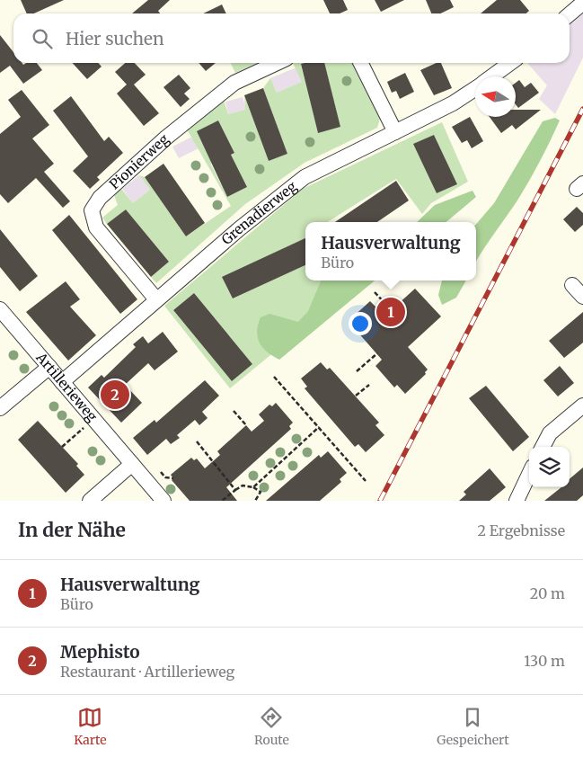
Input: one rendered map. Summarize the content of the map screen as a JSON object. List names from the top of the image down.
{
  "streets": {
    "street": ["Pionierweg", "Grenadierweg", "Artillerieweg"]
  },
  "crossings": [
    ["Pionierweg", "Grenadierweg"],
    ["Grenadierweg", "Artillerieweg"]
  ],
  "north": "left",
  "page": {
    "search": "Hier suchen",
    "popup": ["Hausverwaltung", "Büro"],
    "pins": ["1", "2"],
    "heading": ["In der Nähe", "2 Ergebnisse"],
    "list": [
      {
        "mark": "1",
        "name": "Hausverwaltung",
        "note": "Büro",
        "value": "20 m"
      },
      {
        "mark": "2",
        "name": "Mephisto",
        "note": "Restaurant · Artillerieweg",
        "value": "130 m"
      }
    ],
    "nav": ["Karte", "Route", "Gespeichert"]
  }
}
